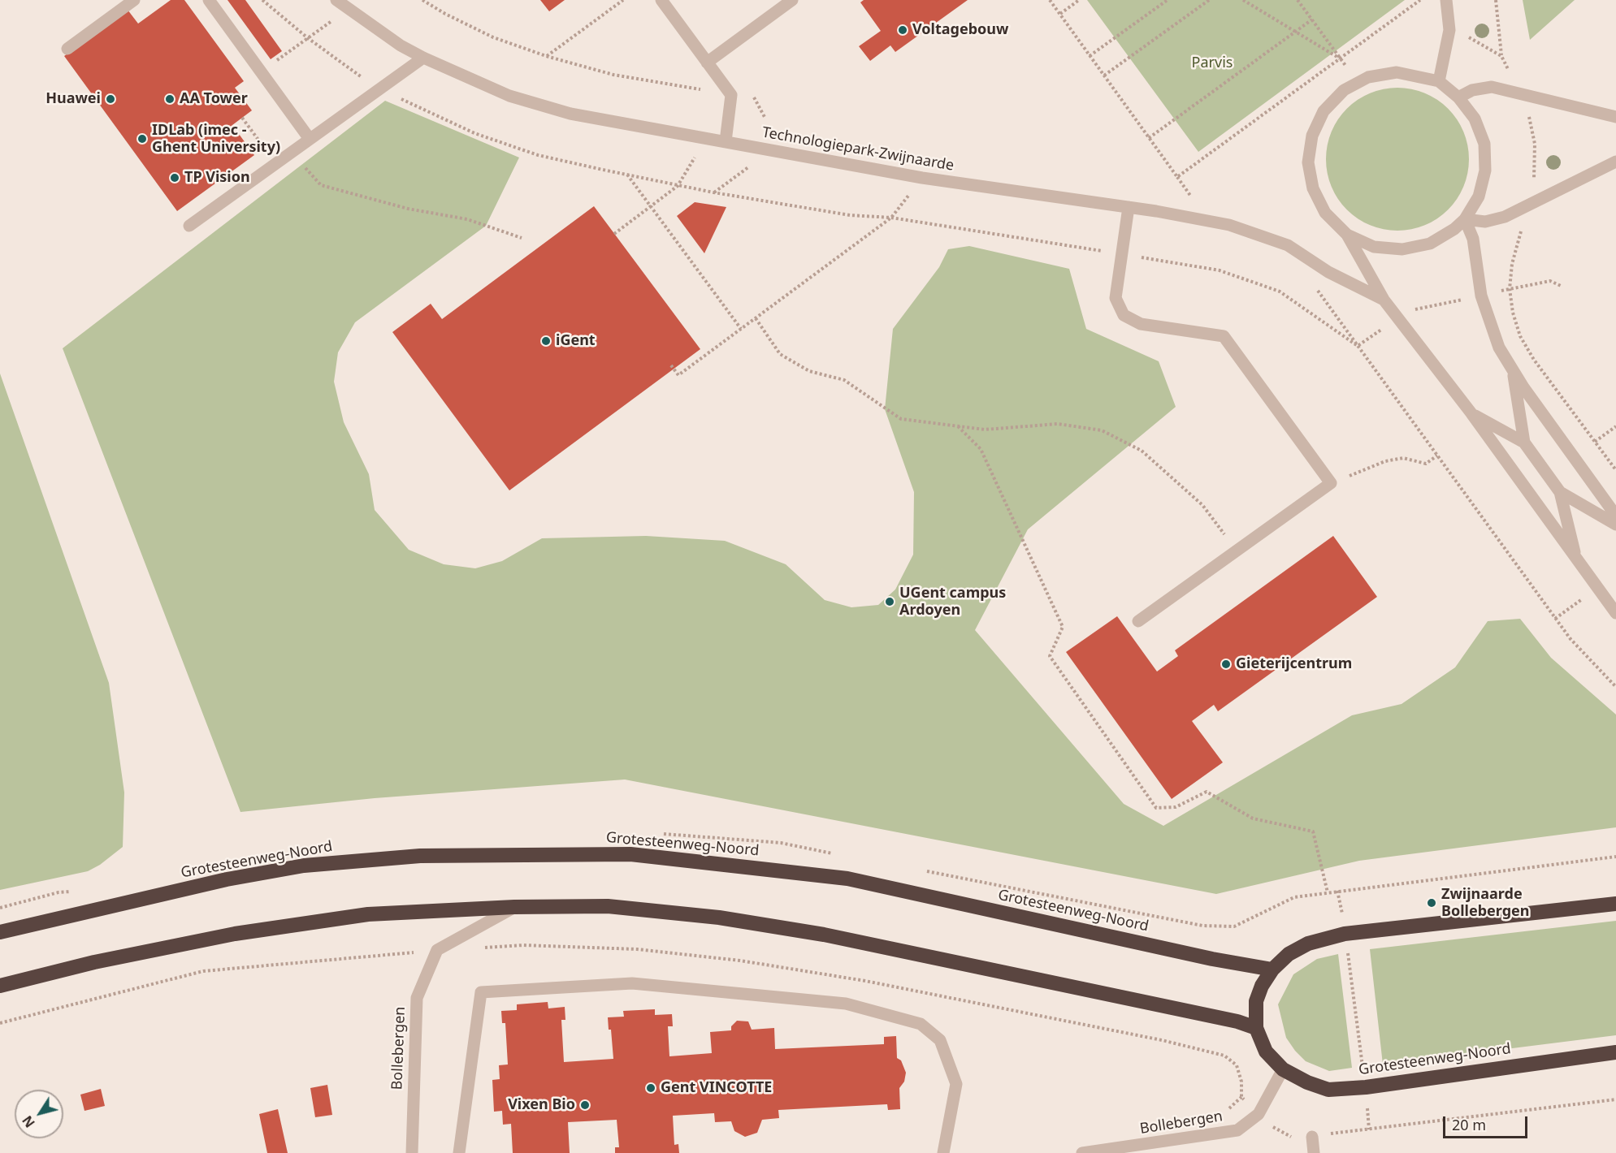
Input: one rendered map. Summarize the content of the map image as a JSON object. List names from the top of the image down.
{
  "streets": {
    "highway": ["Grotesteenweg-Noord"],
    "street": ["Technologiepark-Zwijnaarde", "Bollebergen"]
  },
  "crossings": [
    ["Grotesteenweg-Noord", "Bollebergen"]
  ],
  "parks": ["Parvis"],
  "places": [
    "Voltagebouw",
    "Huawei",
    "AA Tower",
    "IDLab (imec - Ghent University)",
    "TP Vision",
    "iGent",
    "UGent campus Ardoyen",
    "Gieterijcentrum",
    "Zwijnaarde Bollebergen",
    "Gent VINCOTTE",
    "Vixen Bio"
  ],
  "scale_bar": "20 m",
  "north": "bottom left"
}
